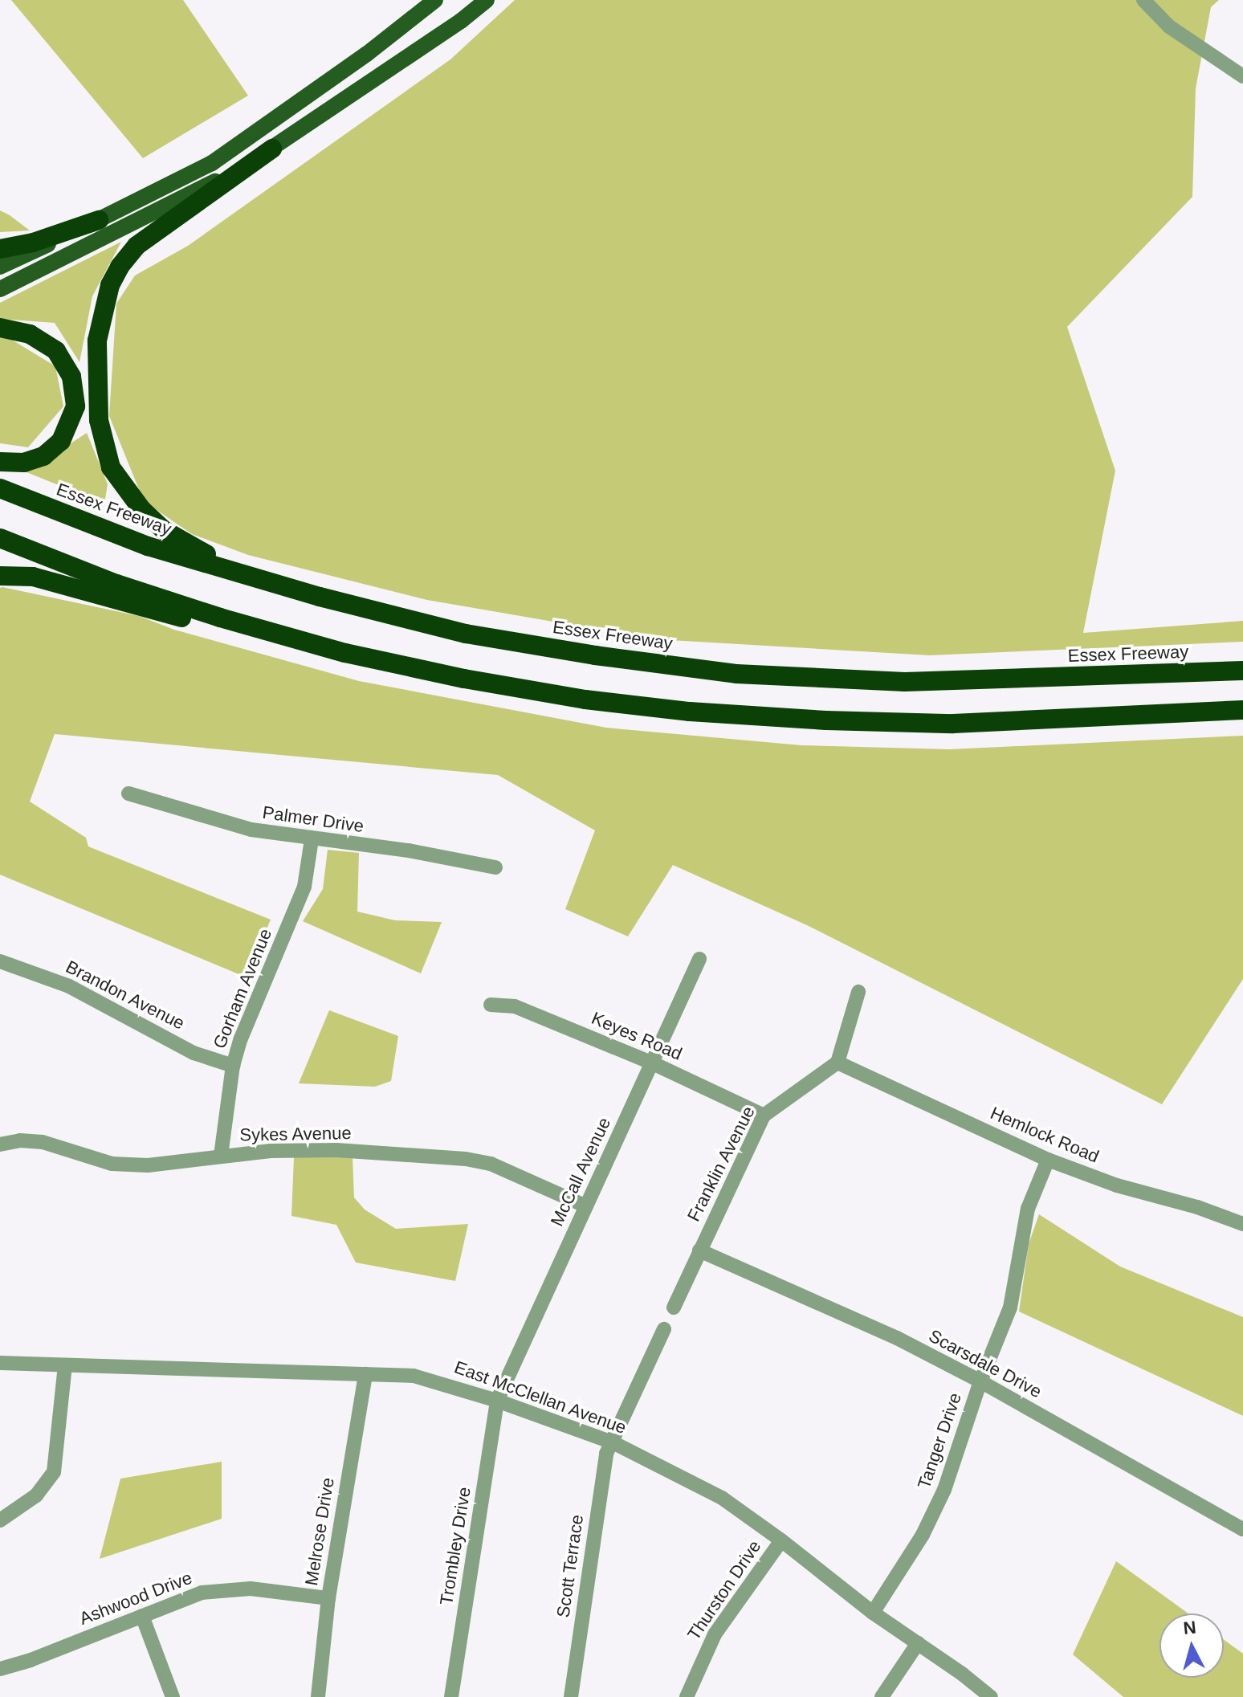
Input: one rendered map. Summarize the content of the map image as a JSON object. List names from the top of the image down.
{
  "streets": {
    "highway": ["Essex Freeway"],
    "street": [
      "Palmer Drive",
      "Gorham Avenue",
      "Brandon Avenue",
      "Keyes Road",
      "Sykes Avenue",
      "Hemlock Road",
      "Franklin Avenue",
      "McCall Avenue",
      "Scarsdale Drive",
      "East McClellan Avenue",
      "Tanger Drive",
      "Melrose Drive",
      "Trombley Drive",
      "Scott Terrace",
      "Thurston Drive",
      "Ashwood Drive"
    ]
  },
  "crossings": [
    ["Palmer Drive", "Gorham Avenue"],
    ["Gorham Avenue", "Brandon Avenue"],
    ["Gorham Avenue", "Sykes Avenue"],
    ["Keyes Road", "Franklin Avenue"],
    ["Keyes Road", "McCall Avenue"],
    ["Sykes Avenue", "McCall Avenue"],
    ["Hemlock Road", "Franklin Avenue"],
    ["Hemlock Road", "Tanger Drive"],
    ["Franklin Avenue", "Scarsdale Drive"],
    ["McCall Avenue", "East McClellan Avenue"],
    ["McCall Avenue", "Trombley Drive"],
    ["Scarsdale Drive", "Tanger Drive"],
    ["East McClellan Avenue", "Tanger Drive"],
    ["East McClellan Avenue", "Melrose Drive"],
    ["East McClellan Avenue", "Trombley Drive"],
    ["East McClellan Avenue", "Scott Terrace"],
    ["East McClellan Avenue", "Thurston Drive"],
    ["Melrose Drive", "Ashwood Drive"]
  ],
  "north": "top"
}
